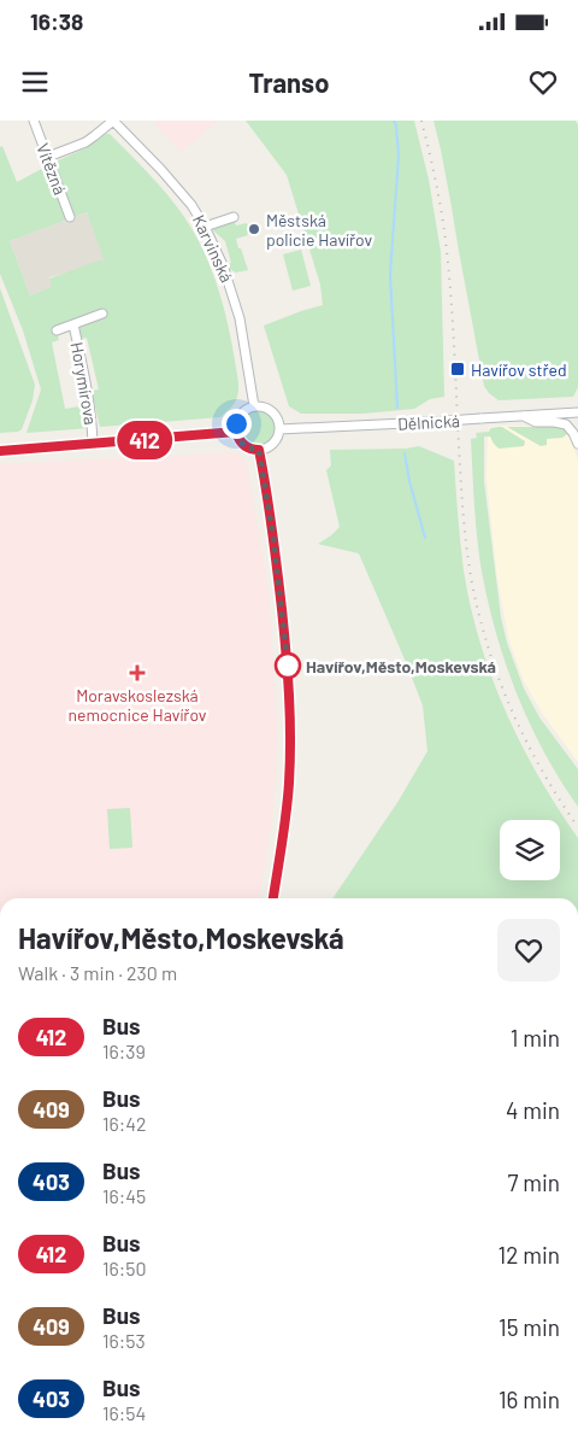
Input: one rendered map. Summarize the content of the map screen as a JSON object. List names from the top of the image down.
{
  "streets": {
    "street": [
      "Vítězná",
      "Karvinská",
      "Horymírova",
      "Dělnická"
    ]
  },
  "crossings": [
    ["Karvinská", "Dělnická"]
  ],
  "places": {
    "other": ["Městská policie Havířov", "Havířov,Město,Moskevská"],
    "transit": ["Havířov střed"],
    "health": ["Moravskoslezská nemocnice Havířov"]
  },
  "lines": ["bus line 412"],
  "page": {
    "status": "16:38",
    "header": "Transo",
    "on_map": "412",
    "heading": ["Havířov,Město,Moskevská", "Walk · 3 min · 230 m"],
    "list": [
      {
        "mark": "412",
        "name": "Bus",
        "note": "16:39",
        "value": "1 min"
      },
      {
        "mark": "409",
        "name": "Bus",
        "note": "16:42",
        "value": "4 min"
      },
      {
        "mark": "403",
        "name": "Bus",
        "note": "16:45",
        "value": "7 min"
      },
      {
        "mark": "412",
        "name": "Bus",
        "note": "16:50",
        "value": "12 min"
      },
      {
        "mark": "409",
        "name": "Bus",
        "note": "16:53",
        "value": "15 min"
      },
      {
        "mark": "403",
        "name": "Bus",
        "note": "16:54",
        "value": "16 min"
      }
    ]
  }
}
